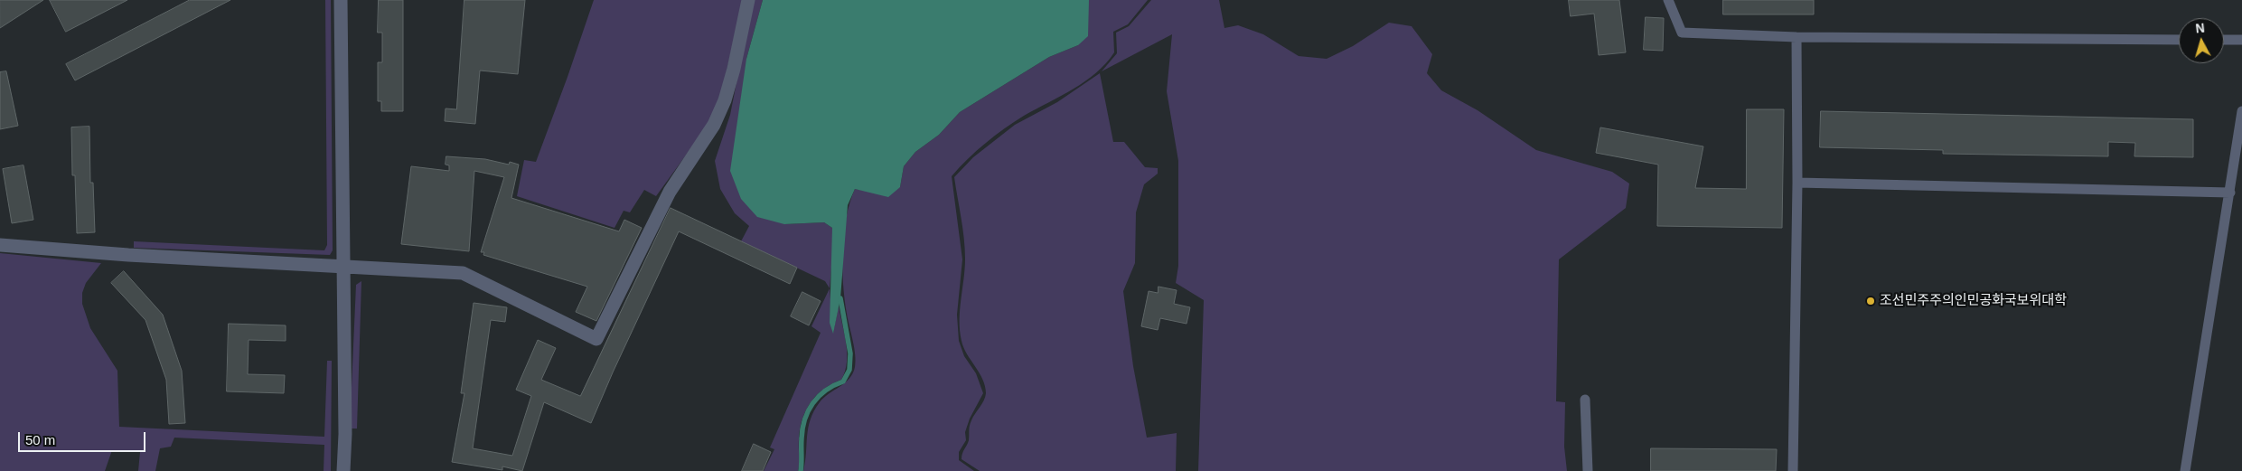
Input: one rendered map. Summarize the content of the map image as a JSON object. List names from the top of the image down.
{
  "places": ["조선민주주의인민공화국보위대학"],
  "scale_bar": "50 m",
  "north": "top"
}
